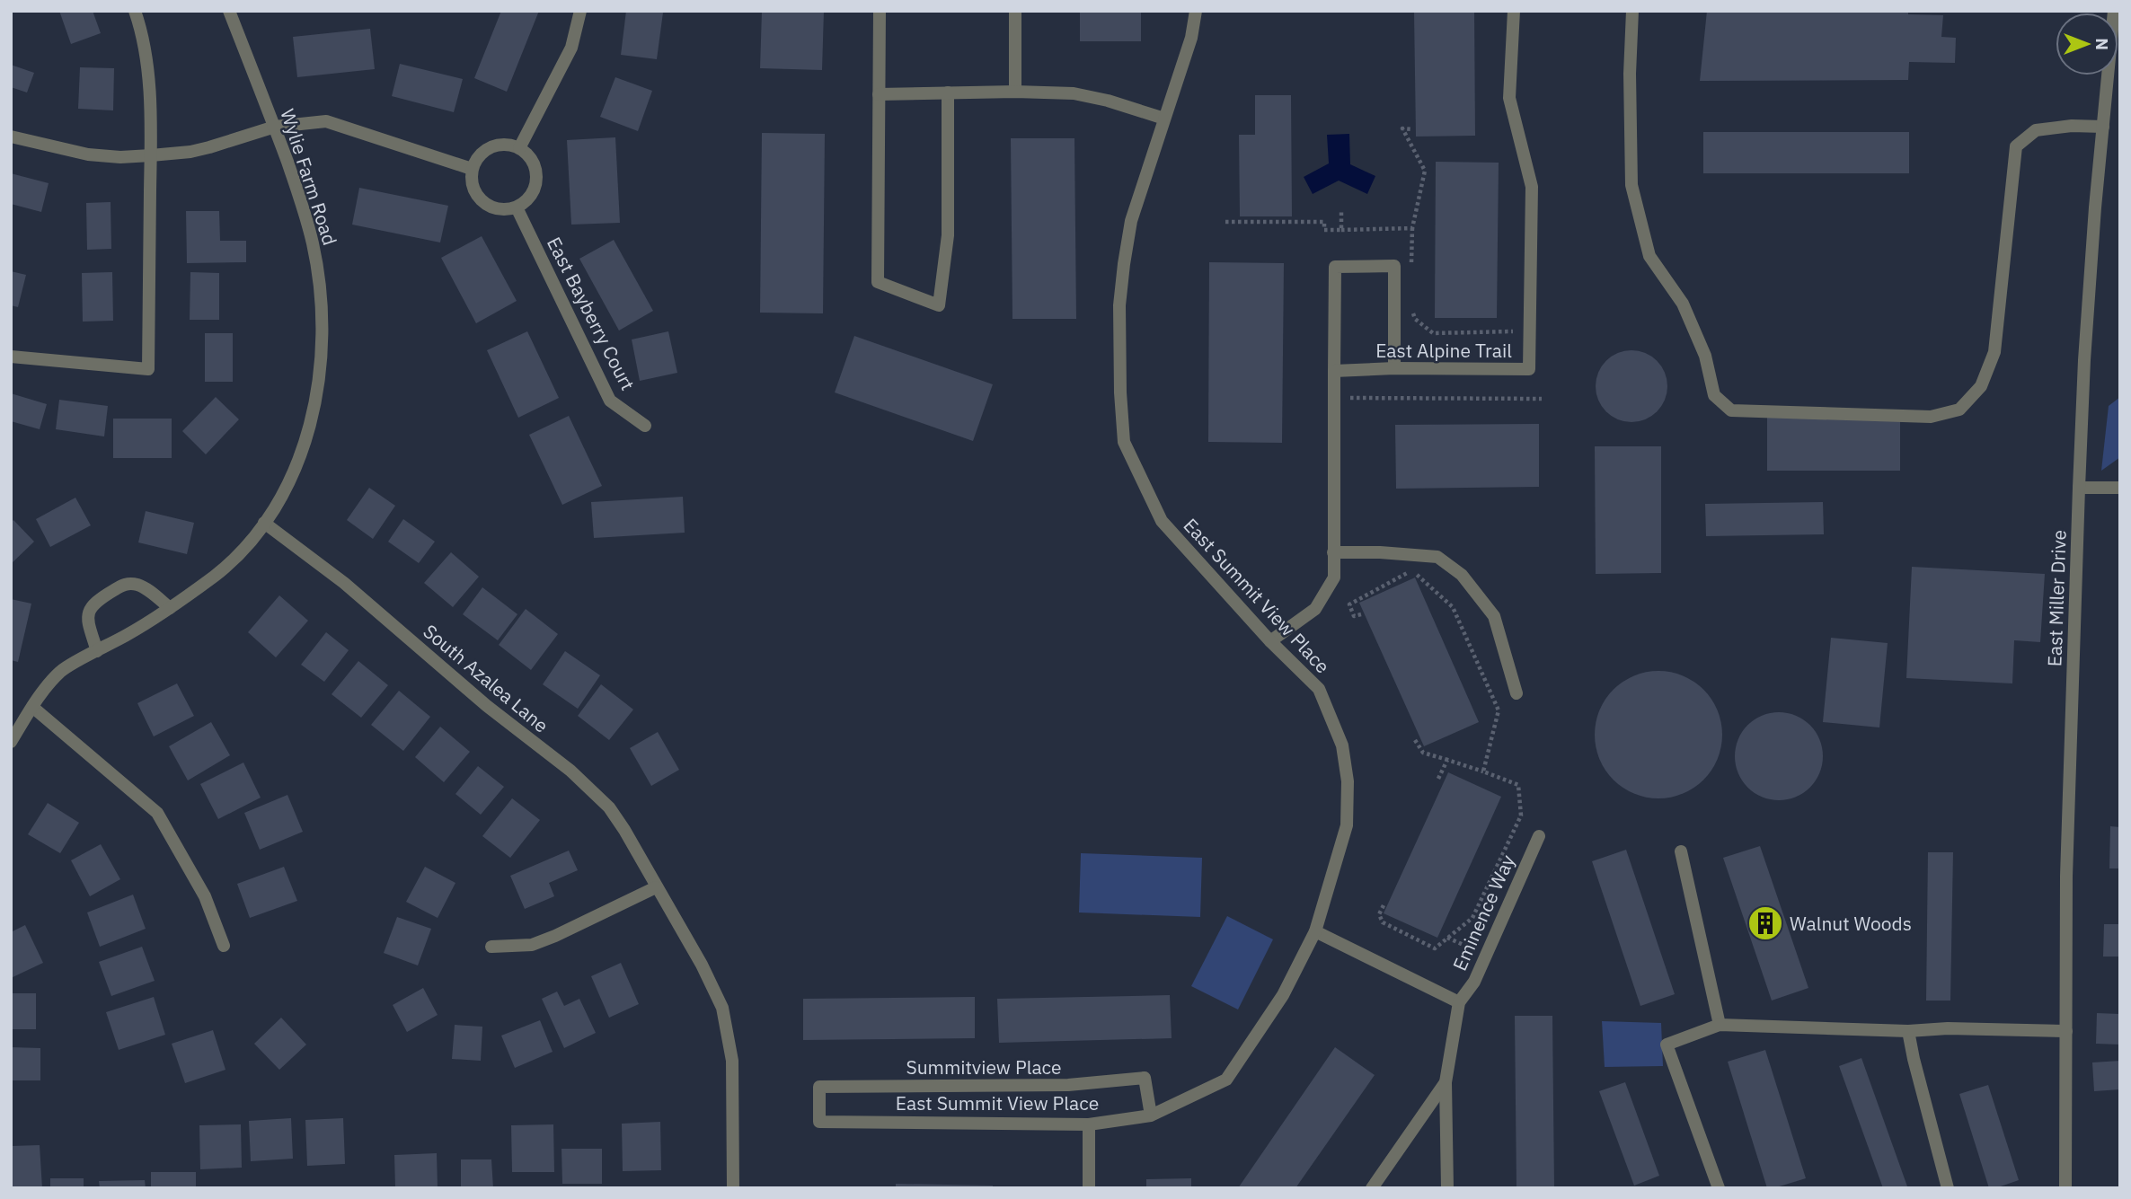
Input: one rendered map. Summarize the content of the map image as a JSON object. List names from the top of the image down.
{
  "streets": {
    "street": [
      "Wylie Farm Road",
      "East Bayberry Court",
      "East Alpine Trail",
      "East Summit View Place",
      "East Miller Drive",
      "South Azalea Lane",
      "Eminence Way",
      "Summitview Place"
    ]
  },
  "crossings": [
    ["Wylie Farm Road", "South Azalea Lane"],
    ["East Summit View Place", "Summitview Place"]
  ],
  "places": {
    "building": ["Walnut Woods"]
  },
  "north": "right"
}
